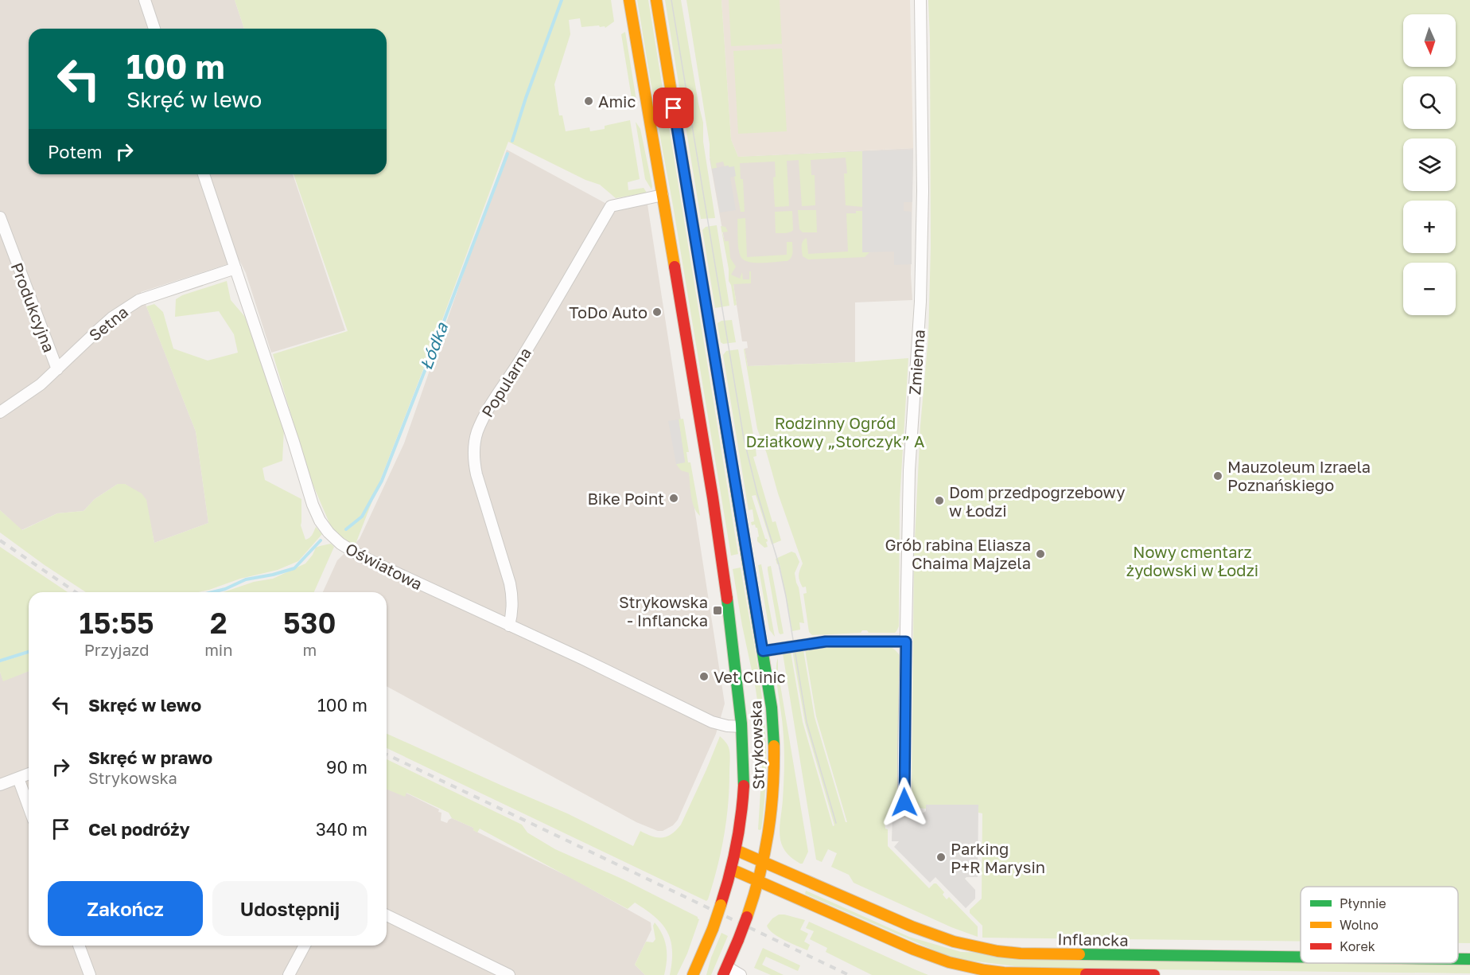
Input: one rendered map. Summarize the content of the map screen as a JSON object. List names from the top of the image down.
{
  "streets": {
    "main road": ["Strykowska", "Inflancka"],
    "street": [
      "Produkcyjna",
      "Setna",
      "Zmienna",
      "Popularna",
      "Oświatowa"
    ]
  },
  "crossings": [
    ["Produkcyjna", "Setna"],
    ["Setna", "Oświatowa"],
    ["Popularna", "Oświatowa"],
    ["Popularna", "Strykowska"],
    ["Oświatowa", "Strykowska"],
    ["Strykowska", "Inflancka"]
  ],
  "water": ["Łódka"],
  "parks": ["Rodzinny Ogród Działkowy „Storczyk” A", "Nowy cmentarz żydowski w Łodzi"],
  "places": {
    "other": [
      "Amic",
      "ToDo Auto",
      "Mauzoleum Izraela Poznańskiego",
      "Bike Point",
      "Dom przedpogrzebowy w Łodzi",
      "Grób rabina Eliasza Chaima Majzela",
      "Vet Clinic",
      "Parking P+R Marysin"
    ],
    "transit": ["Strykowska - Inflancka"]
  },
  "legend": ["Płynnie", "Wolno", "Korek"],
  "north": "bottom",
  "page": {
    "map_buttons": ["+", "−"],
    "turn": ["100 m", "Skręć w lewo"],
    "then": "Potem",
    "eta": [
      "15:55",
      "Przyjazd",
      "2",
      "min",
      "530",
      "m"
    ],
    "list": [
      {
        "name": "Skręć w lewo",
        "value": "100 m"
      },
      {
        "name": "Skręć w prawo",
        "note": "Strykowska",
        "value": "90 m"
      },
      {
        "name": "Cel podróży",
        "value": "340 m"
      }
    ],
    "buttons": ["Zakończ", "Udostępnij"]
  }
}
